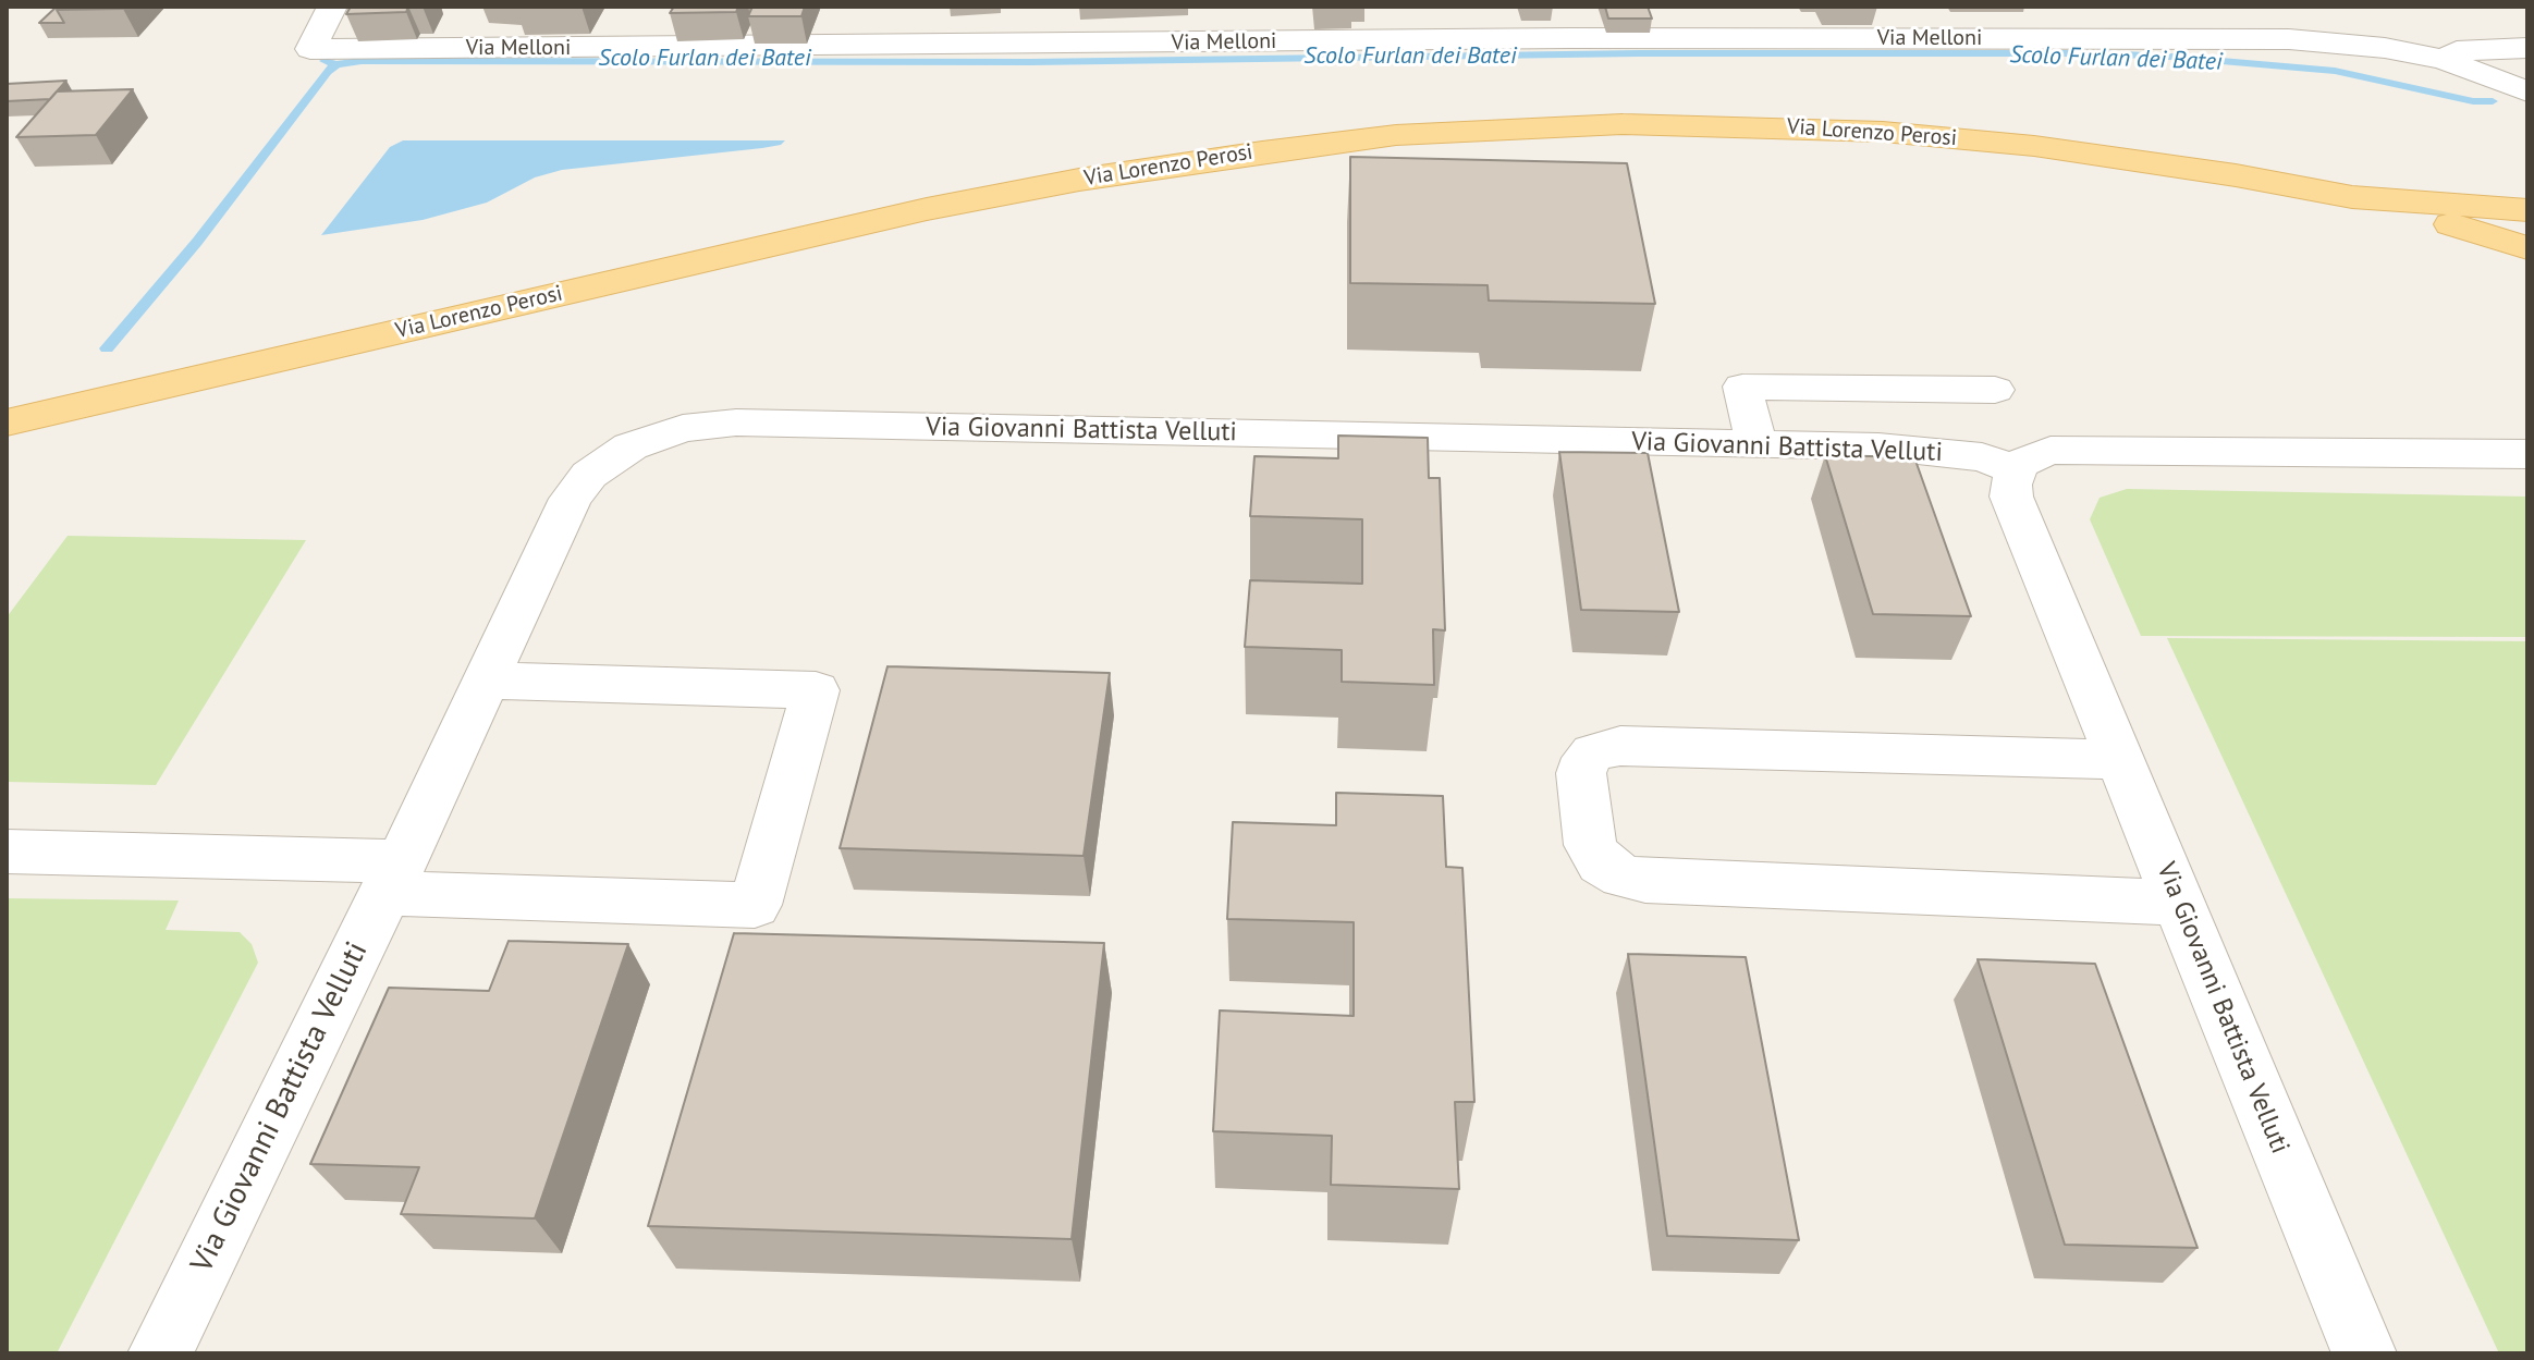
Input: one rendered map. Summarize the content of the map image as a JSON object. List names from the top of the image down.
{
  "streets": {
    "main road": ["Via Lorenzo Perosi"],
    "street": ["Via Melloni", "Via Giovanni Battista Velluti"]
  },
  "water": ["Scolo Furlan dei Batei"]
}
